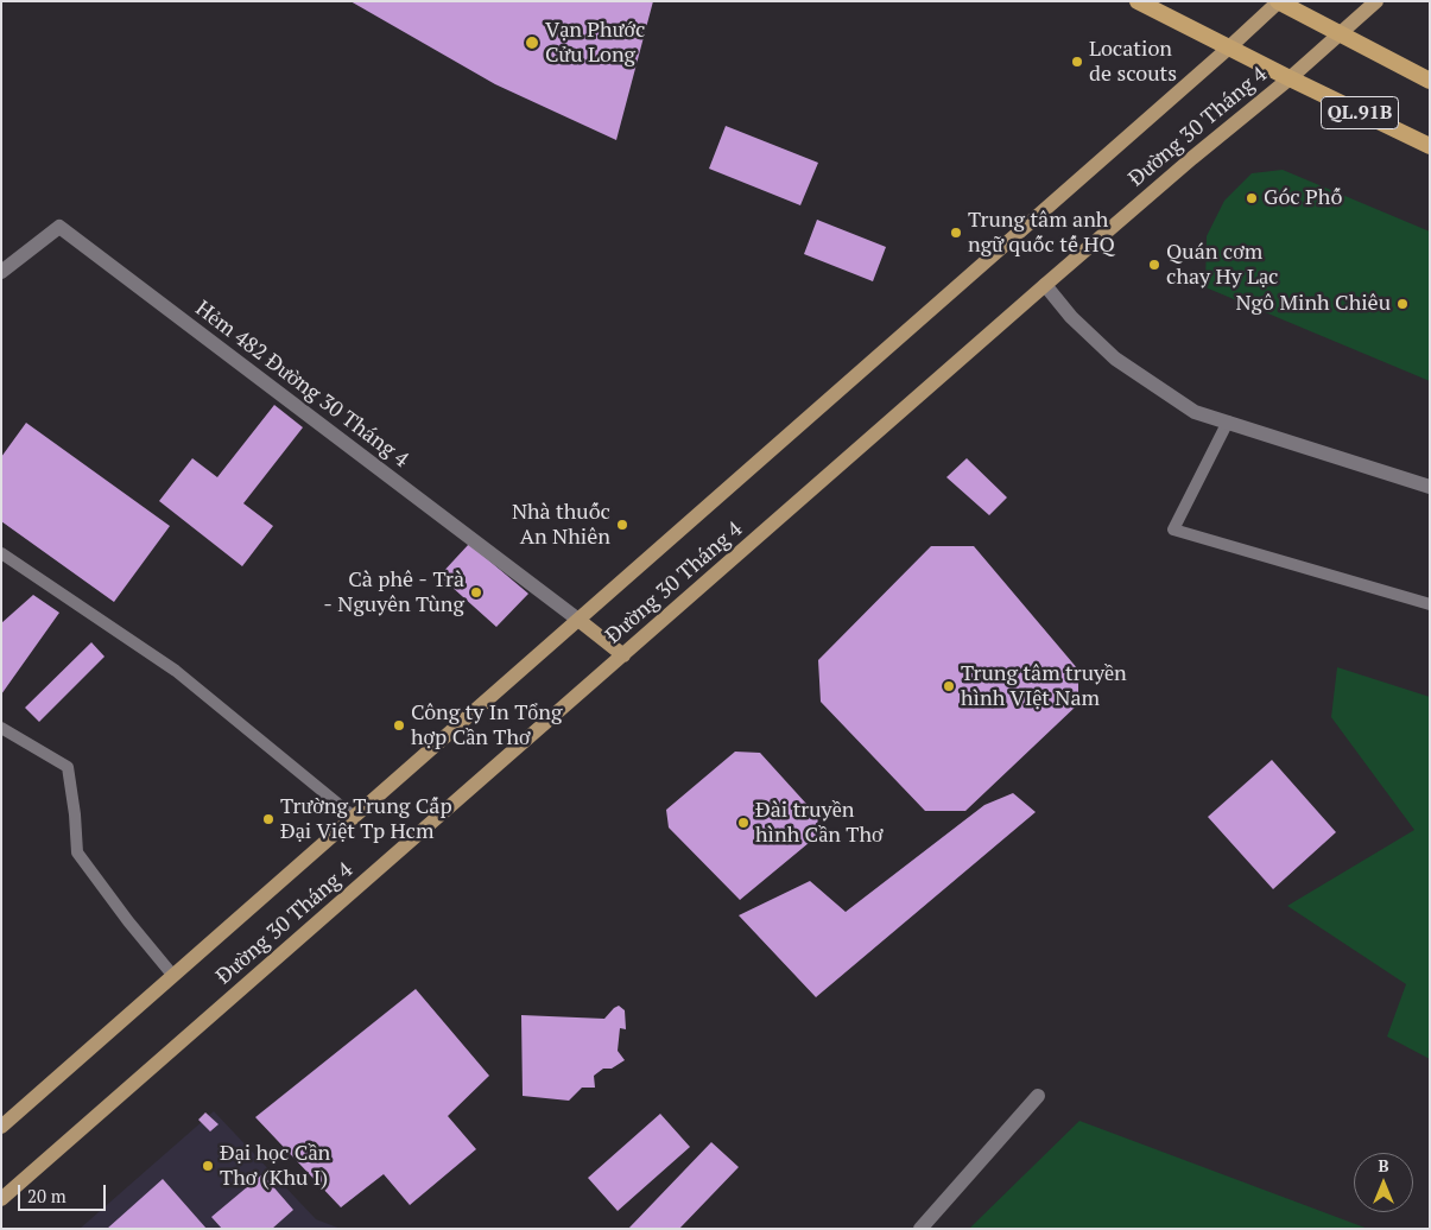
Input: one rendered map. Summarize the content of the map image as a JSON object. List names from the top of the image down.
{
  "streets": {
    "highway": ["QL.91B"],
    "main road": ["Đường 30 Tháng 4"],
    "street": ["Hẻm 482 Đường 30 Tháng 4"]
  },
  "crossings": [
    ["QL.91B", "Đường 30 Tháng 4"],
    ["Đường 30 Tháng 4", "Hẻm 482 Đường 30 Tháng 4"]
  ],
  "places": [
    "Vạn Phước Cửu Long",
    "Location de scouts",
    "Góc Phố",
    "Trung tâm anh ngữ quốc tế HQ",
    "Quán cơm chay Hy Lạc",
    "Ngô Minh Chiêu",
    "Nhà thuốc An Nhiên",
    "Cà phê - Trà - Nguyên Tùng",
    "Trung tâm truyền hình VIệt Nam",
    "Công ty In Tổng hợp Cần Thơ",
    "Trường Trung Cấp Đại Việt Tp Hcm",
    "Đài truyền hình Cần Thơ",
    "Đại học Cần Thơ (Khu I)"
  ],
  "scale_bar": "20 m",
  "north": "top"
}
